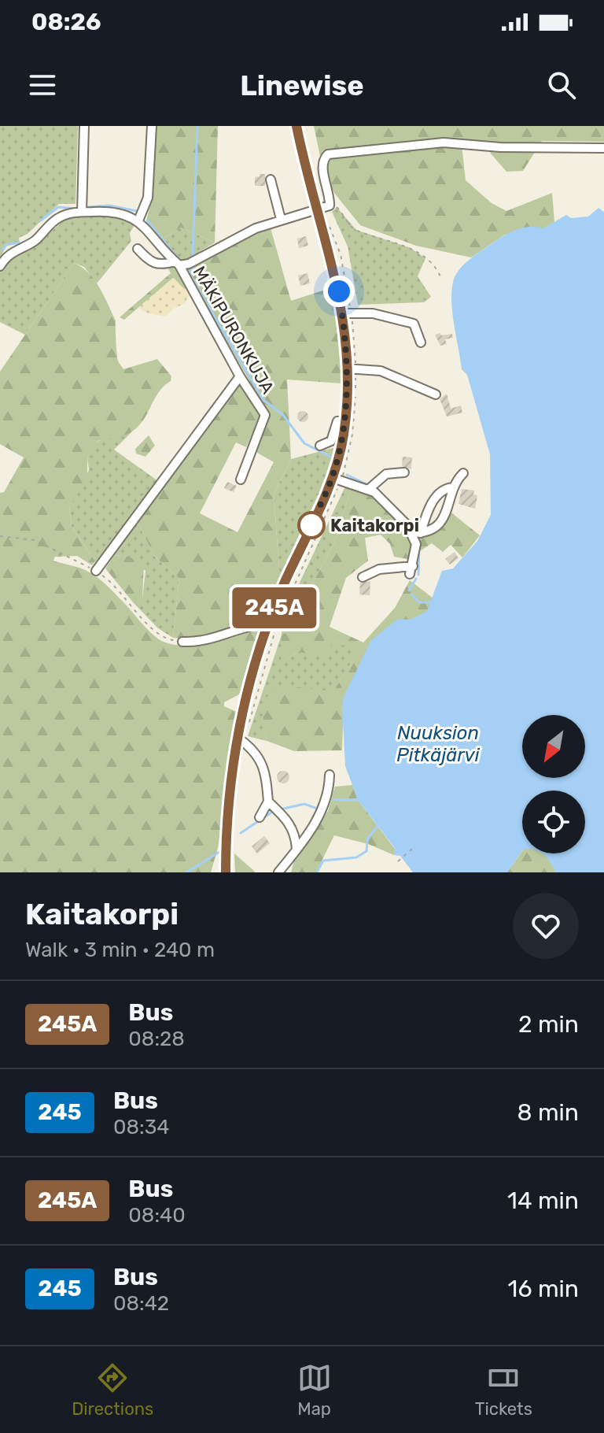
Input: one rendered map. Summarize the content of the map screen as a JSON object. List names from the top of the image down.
{
  "streets": {
    "street": ["MÄKIPURONKUJA"]
  },
  "water": ["Nuuksion Pitkäjärvi"],
  "places": ["Kaitakorpi"],
  "lines": ["bus line 245A"],
  "north": "bottom left",
  "page": {
    "status": "08:26",
    "header": "Linewise",
    "on_map": "245A",
    "heading": ["Kaitakorpi", "Walk · 3 min · 240 m"],
    "list": [
      {
        "mark": "245A",
        "name": "Bus",
        "note": "08:28",
        "value": "2 min"
      },
      {
        "mark": "245",
        "name": "Bus",
        "note": "08:34",
        "value": "8 min"
      },
      {
        "mark": "245A",
        "name": "Bus",
        "note": "08:40",
        "value": "14 min"
      },
      {
        "mark": "245",
        "name": "Bus",
        "note": "08:42",
        "value": "16 min"
      }
    ],
    "tabs": ["Directions", "Map", "Tickets"]
  }
}
